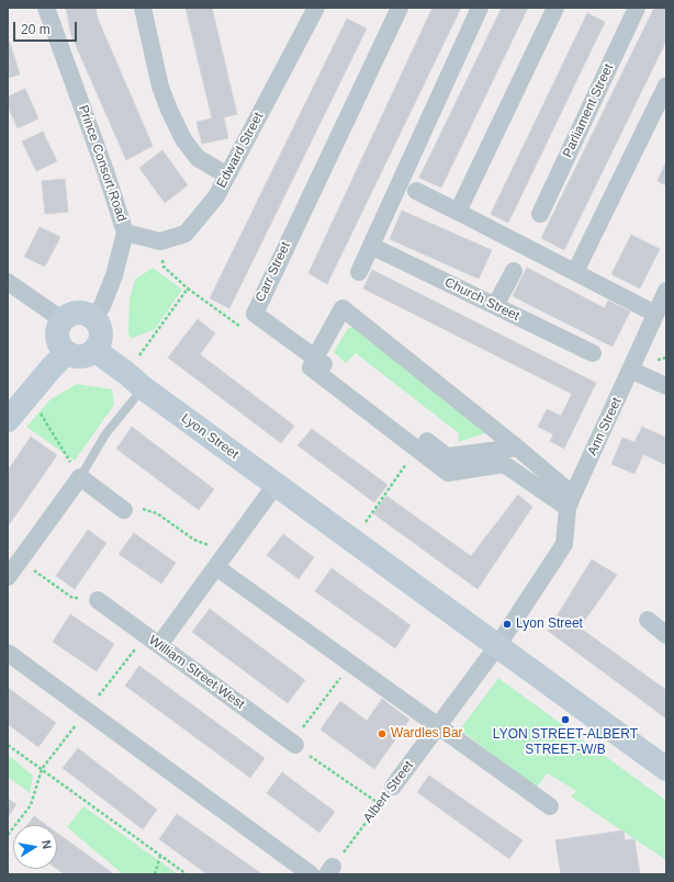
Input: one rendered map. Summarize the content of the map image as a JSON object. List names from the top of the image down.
{
  "streets": {
    "main road": ["Lyon Street"],
    "street": [
      "Parliament Street",
      "Edward Street",
      "Prince Consort Road",
      "Carr Street",
      "Church Street",
      "Ann Street",
      "William Street West",
      "Albert Street"
    ]
  },
  "crossings": [
    ["Edward Street", "Prince Consort Road"],
    ["Prince Consort Road", "Lyon Street"],
    ["Ann Street", "Lyon Street"],
    ["Ann Street", "Albert Street"],
    ["Lyon Street", "Albert Street"]
  ],
  "places": ["Lyon Street", "LYON STREET-ALBERT STREET-W/B", "Wardles Bar"],
  "scale_bar": "20 m",
  "north": "right"
}
